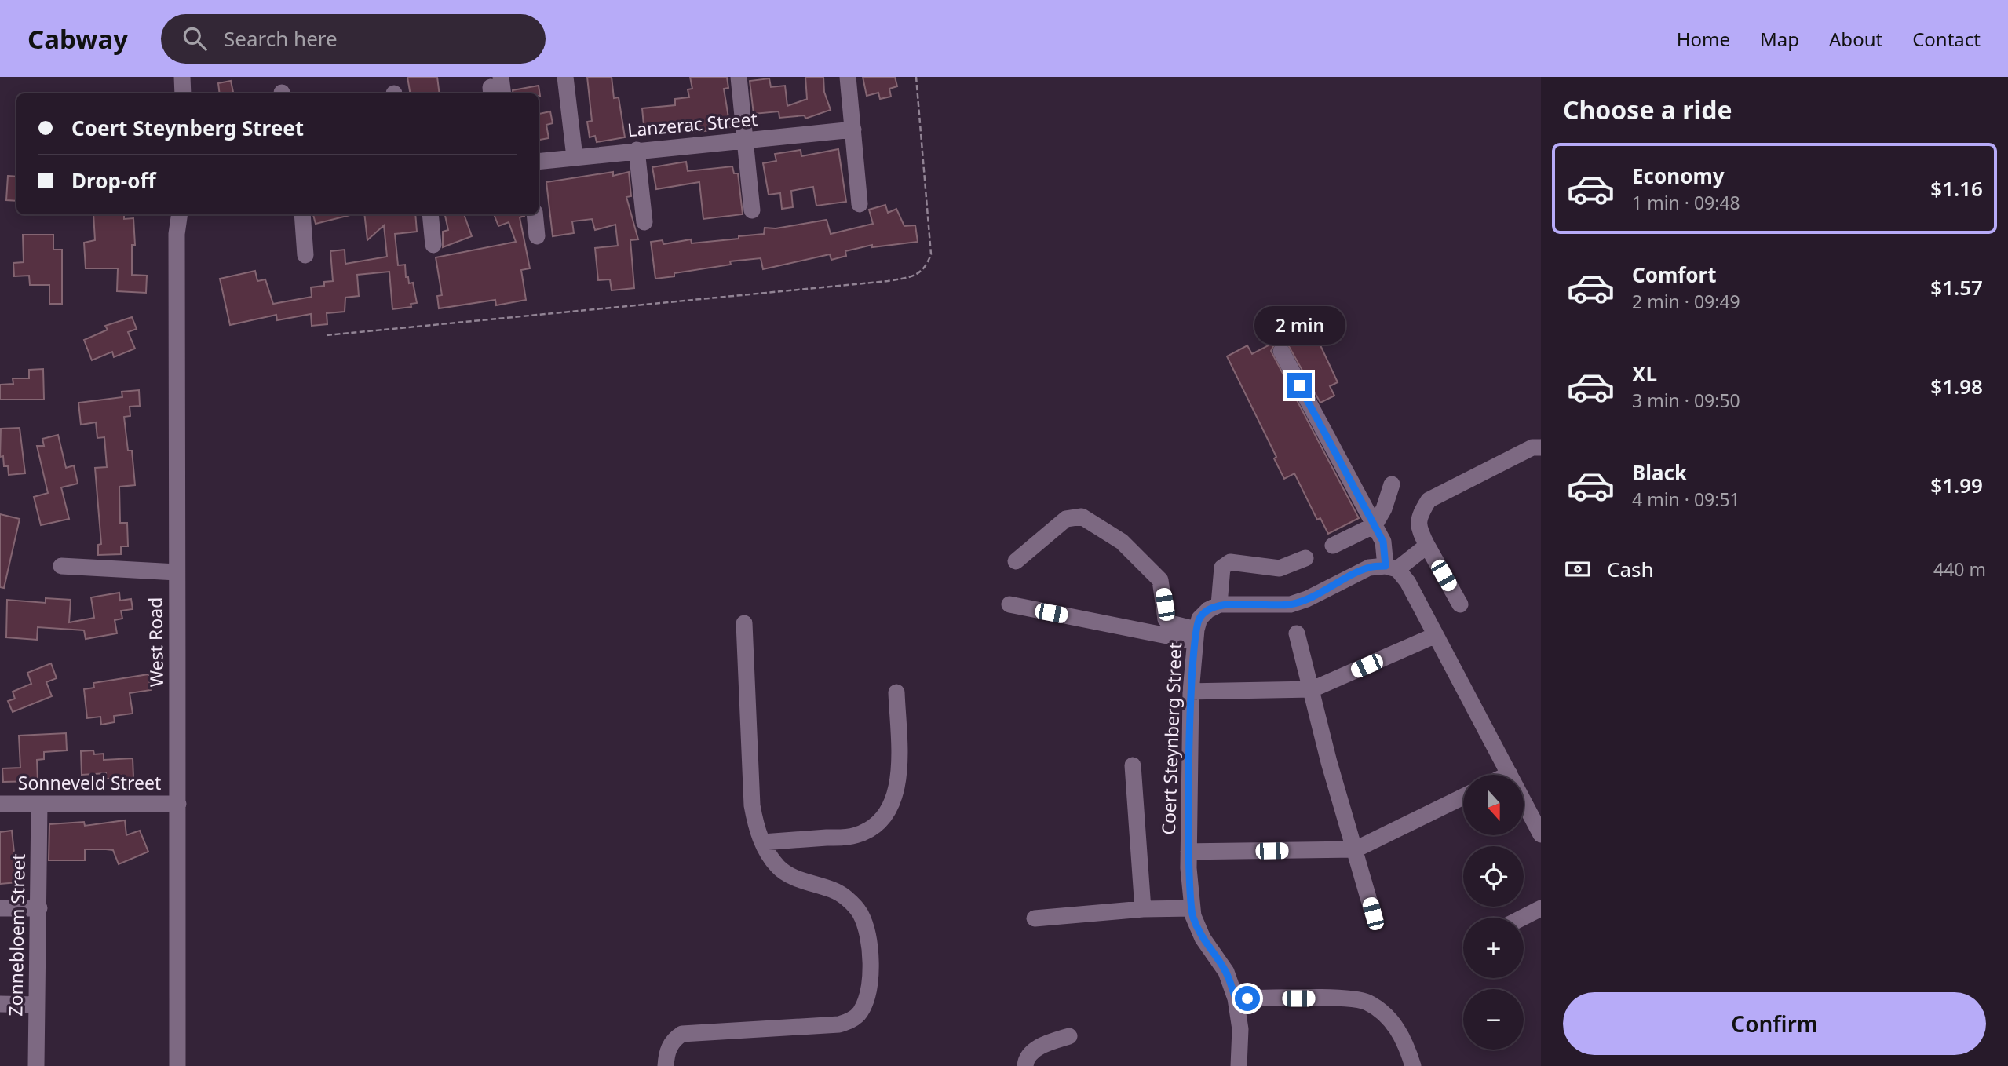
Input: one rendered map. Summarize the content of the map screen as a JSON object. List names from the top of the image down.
{
  "streets": {
    "street": [
      "Lanzerac Street",
      "West Road",
      "Coert Steynberg Street",
      "Sonneveld Street",
      "Zonnebloem Street"
    ]
  },
  "crossings": [
    ["West Road", "Sonneveld Street"],
    ["Sonneveld Street", "Zonnebloem Street"]
  ],
  "north": "bottom",
  "page": {
    "header": "Cabway",
    "search": "Search here",
    "nav": [
      "Home",
      "Map",
      "About",
      "Contact"
    ],
    "heading": "Choose a ride",
    "banner": ["Coert Steynberg Street", "Drop-off"],
    "list": [
      {
        "name": "Economy",
        "note": "1 min · 09:48",
        "value": "$1.16"
      },
      {
        "name": "Comfort",
        "note": "2 min · 09:49",
        "value": "$1.57"
      },
      {
        "name": "XL",
        "note": "3 min · 09:50",
        "value": "$1.98"
      },
      {
        "name": "Black",
        "note": "4 min · 09:51",
        "value": "$1.99"
      }
    ],
    "bubble": "2 min",
    "pay": ["Cash", "440 m"],
    "map_buttons": ["+", "−"],
    "buttons": "Confirm"
  }
}
